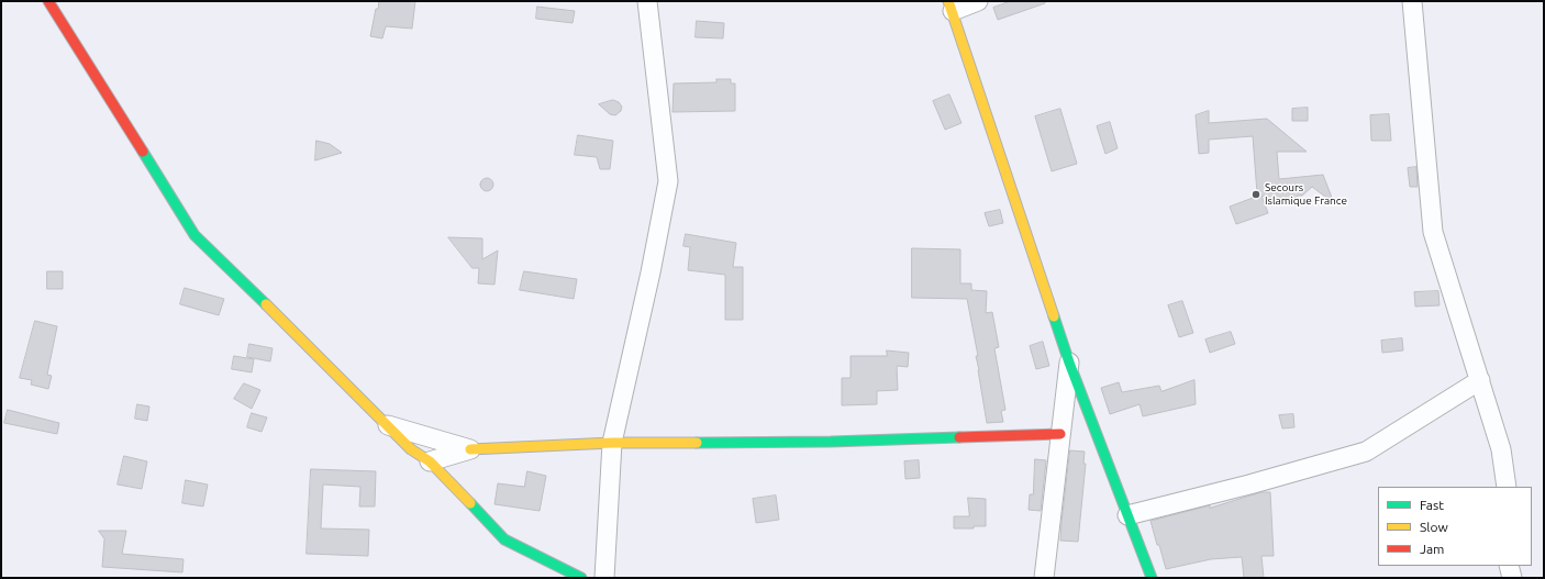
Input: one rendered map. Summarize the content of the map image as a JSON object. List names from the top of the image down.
{
  "places": ["Secours Islamique France"],
  "legend": ["Fast", "Slow", "Jam"]
}
